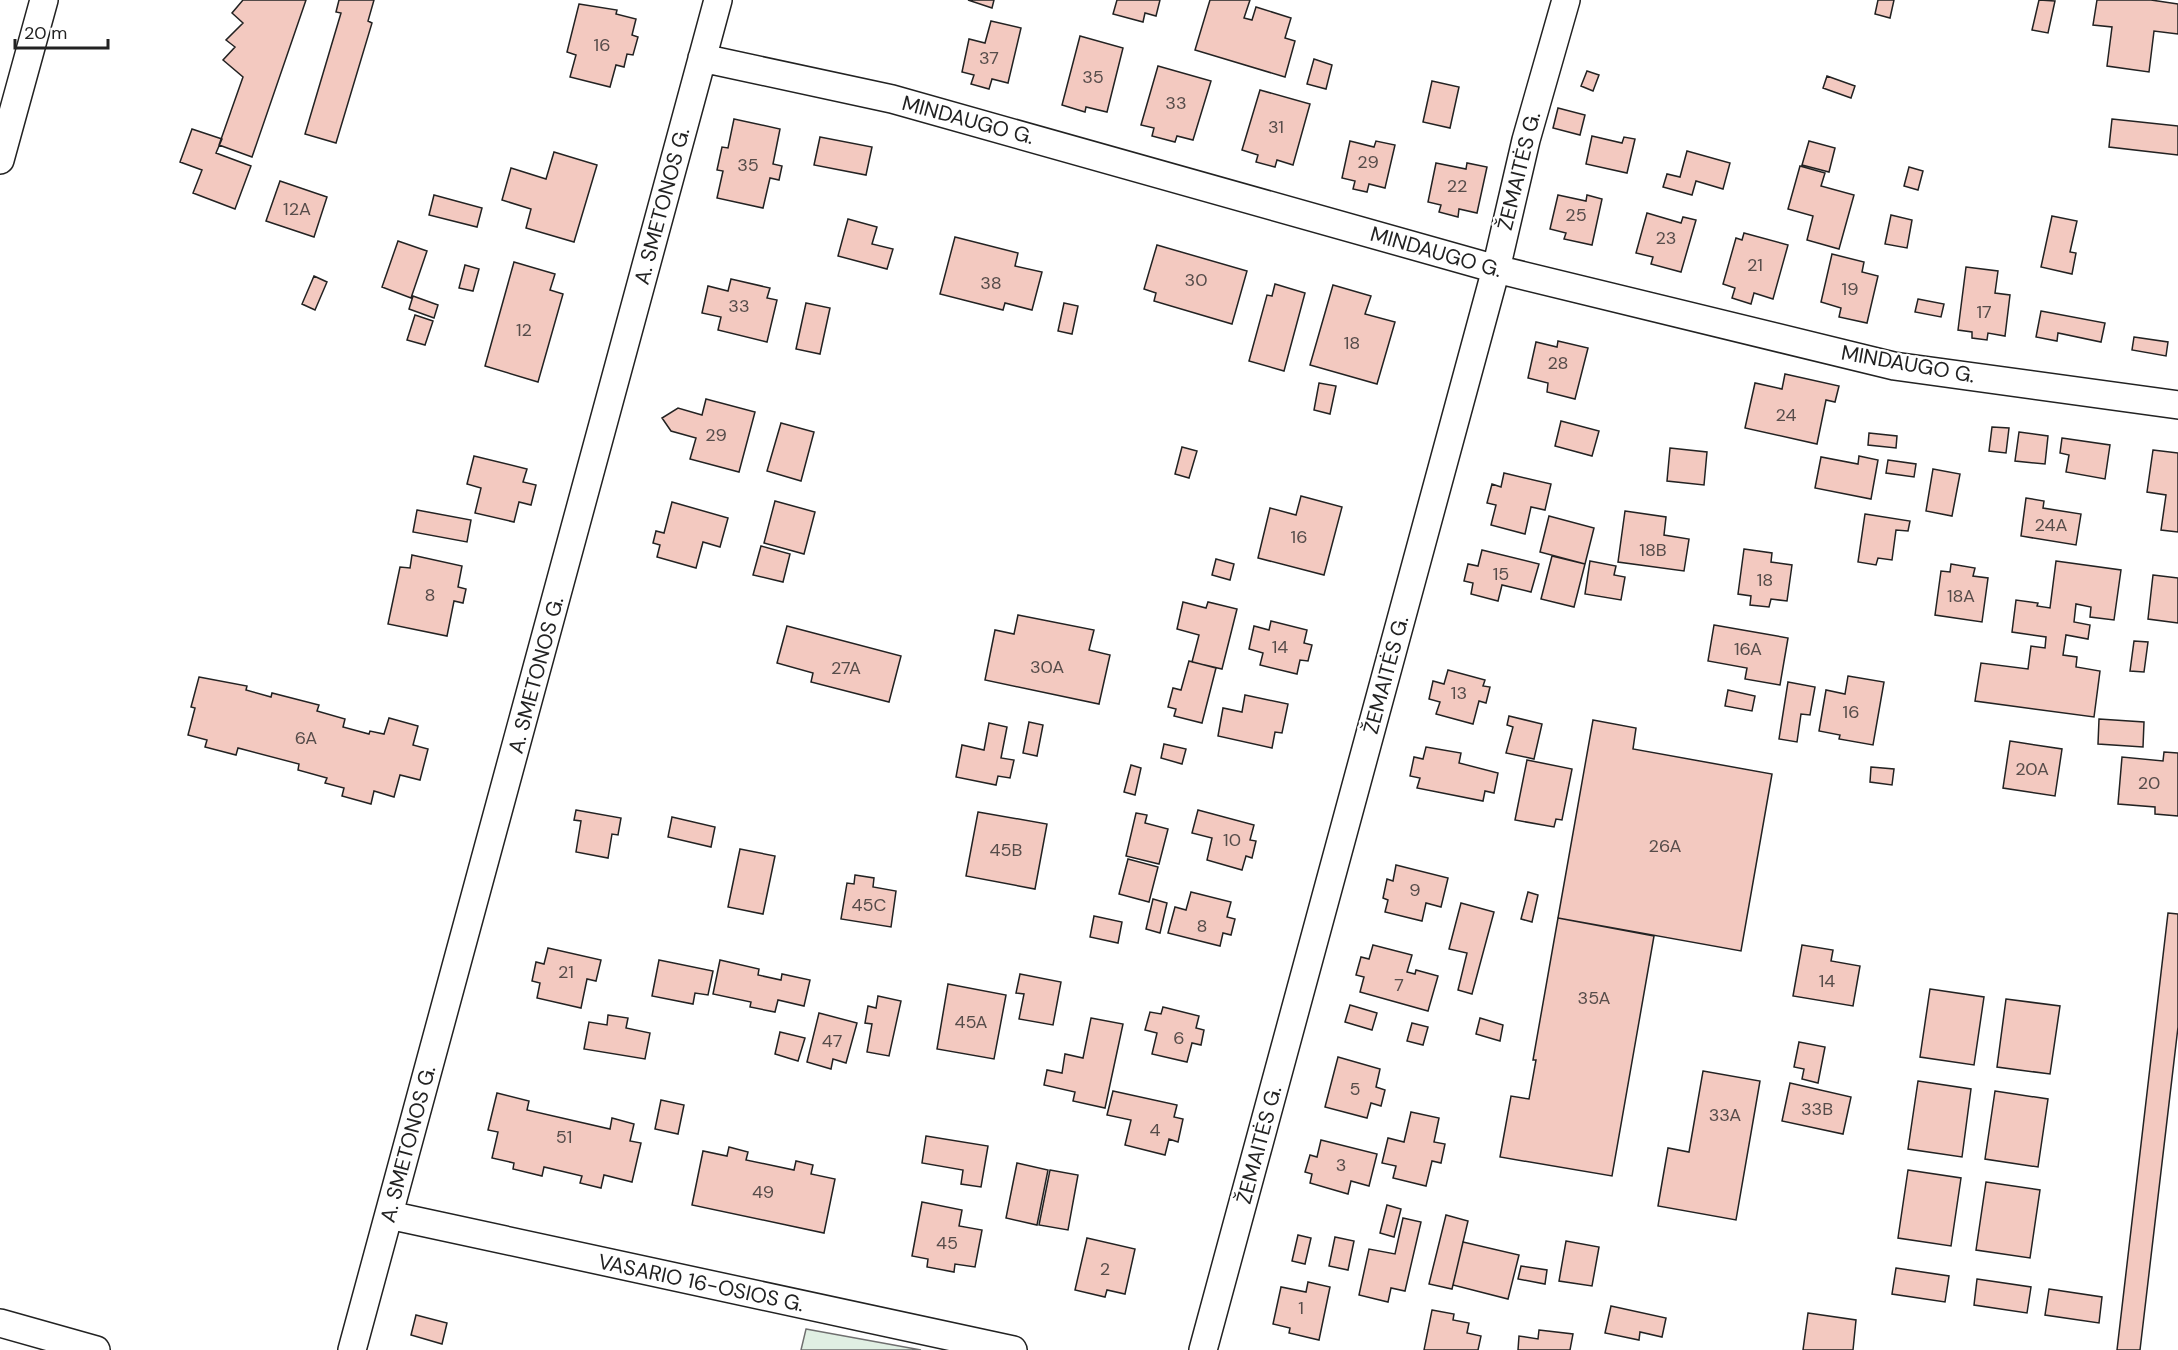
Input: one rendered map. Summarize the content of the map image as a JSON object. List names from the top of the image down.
{
  "streets": {
    "street": [
      "MINDAUGO G.",
      "ŽEMAITĖS G.",
      "A. SMETONOS G.",
      "VASARIO 16-OSIOS G."
    ]
  },
  "crossings": [
    ["MINDAUGO G.", "ŽEMAITĖS G."],
    ["MINDAUGO G.", "A. SMETONOS G."],
    ["A. SMETONOS G.", "VASARIO 16-OSIOS G."]
  ],
  "house_numbers": [
    "16",
    "37",
    "35",
    "33",
    "31",
    "29",
    "35",
    "22",
    "12A",
    "25",
    "23",
    "21",
    "30",
    "38",
    "19",
    "33",
    "17",
    "12",
    "18",
    "28",
    "24",
    "29",
    "24A",
    "16",
    "18B",
    "15",
    "18",
    "8",
    "18A",
    "14",
    "16A",
    "30A",
    "27A",
    "13",
    "16",
    "6A",
    "20A",
    "20",
    "10",
    "26A",
    "45B",
    "9",
    "45C",
    "8",
    "21",
    "14",
    "7",
    "35A",
    "45A",
    "6",
    "47",
    "5",
    "33B",
    "33A",
    "4",
    "51",
    "3",
    "49",
    "45",
    "2",
    "1"
  ],
  "scale_bar": "20 m"
}
